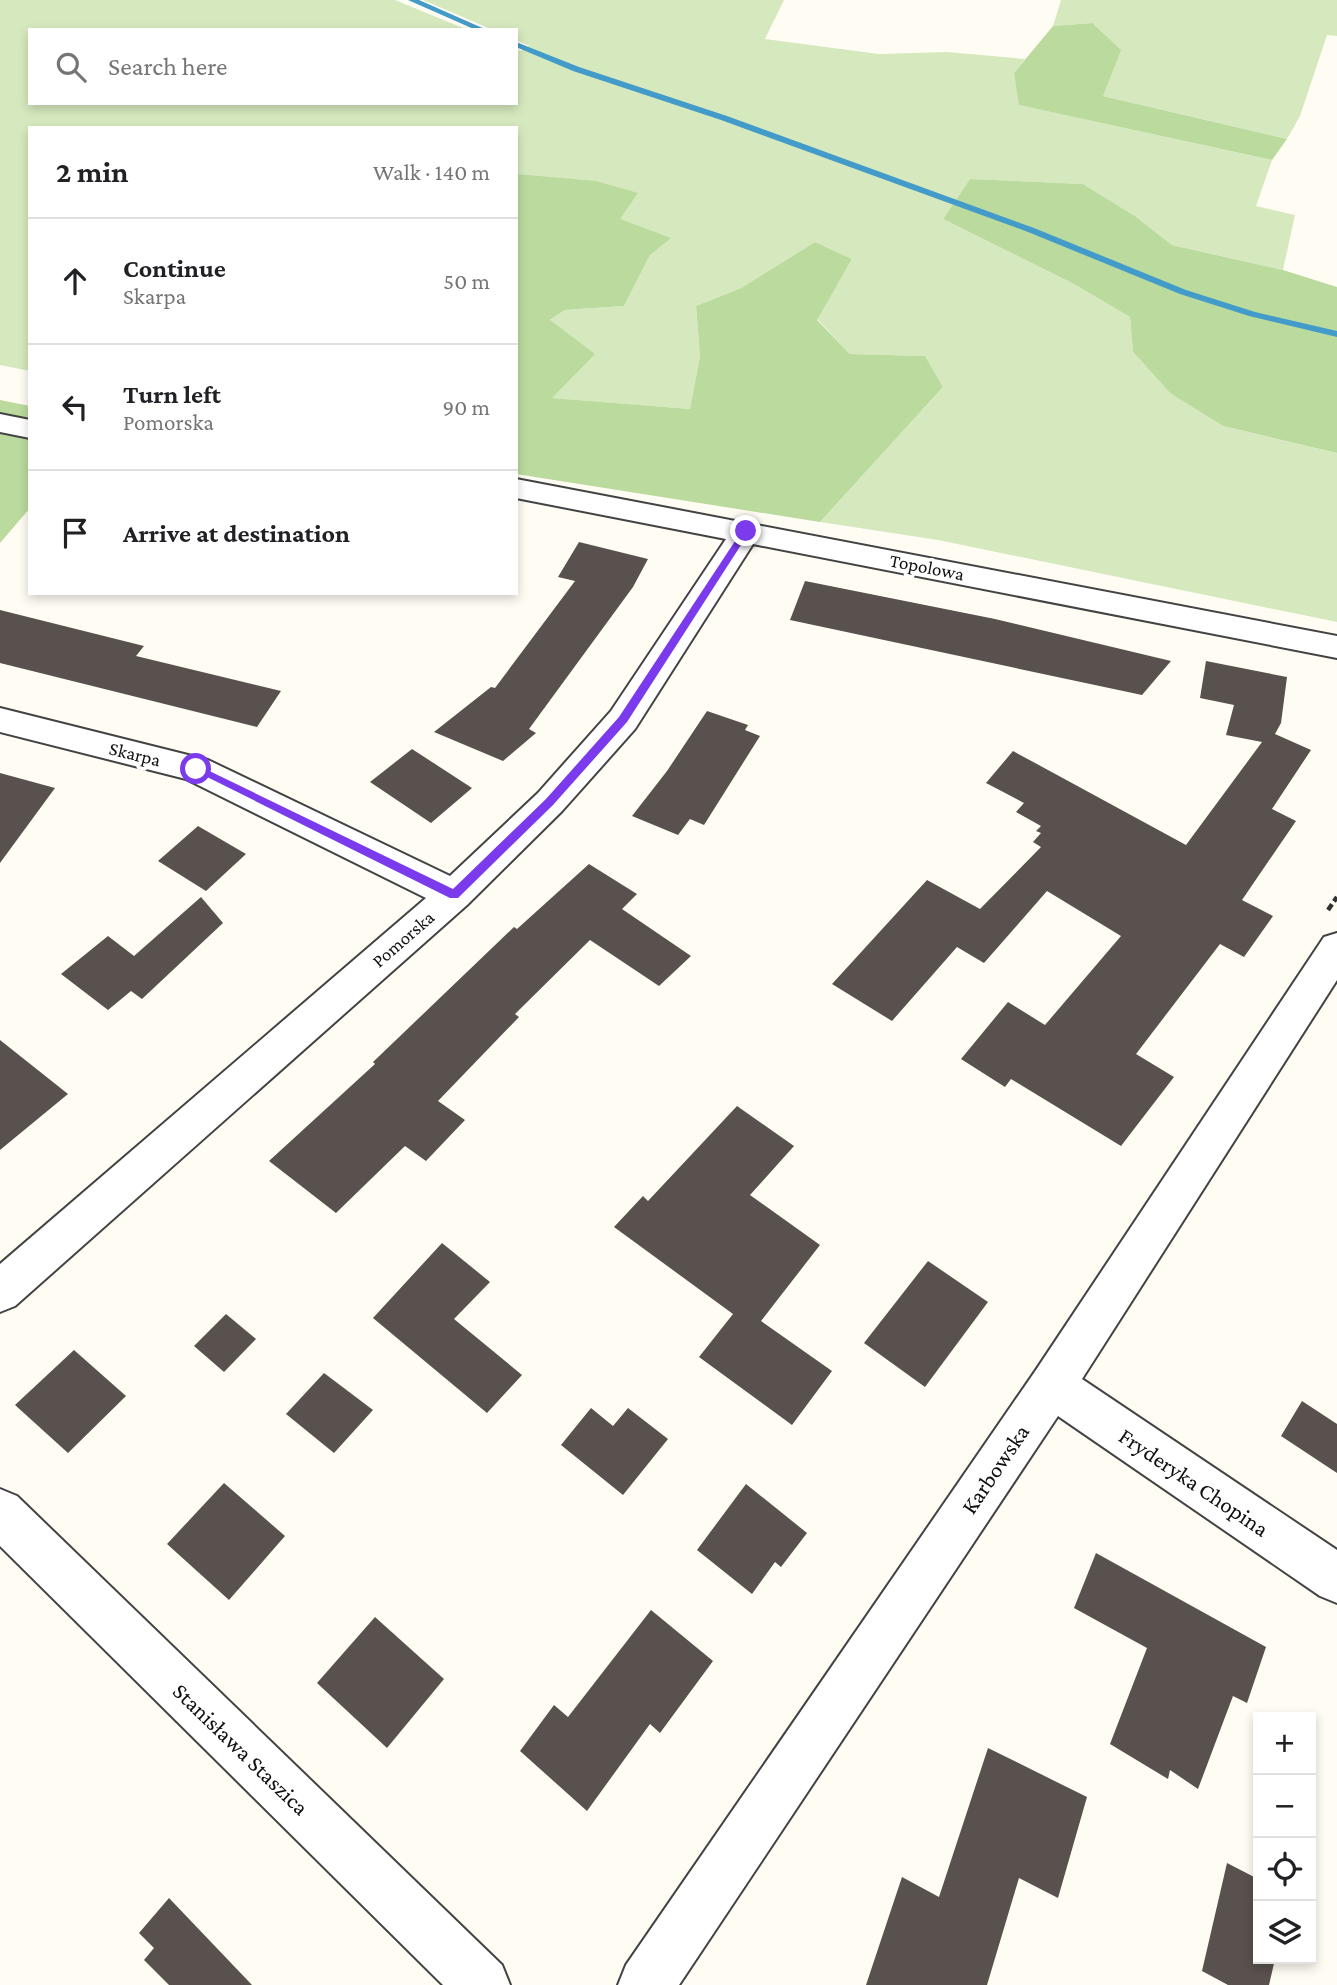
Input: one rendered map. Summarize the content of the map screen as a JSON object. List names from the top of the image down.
{
  "streets": {
    "street": [
      "Topolowa",
      "Skarpa",
      "Pomorska",
      "Karbowska",
      "Fryderyka Chopina",
      "Stanisława Staszica"
    ]
  },
  "crossings": [
    ["Topolowa", "Pomorska"],
    ["Skarpa", "Pomorska"],
    ["Karbowska", "Fryderyka Chopina"]
  ],
  "page": {
    "search": "Search here",
    "heading": ["2 min", "Walk · 140 m"],
    "list": [
      ["Continue", "Skarpa", "50 m"],
      ["Turn left", "Pomorska", "90 m"],
      "Arrive at destination"
    ],
    "map_buttons": ["+", "−"]
  }
}
